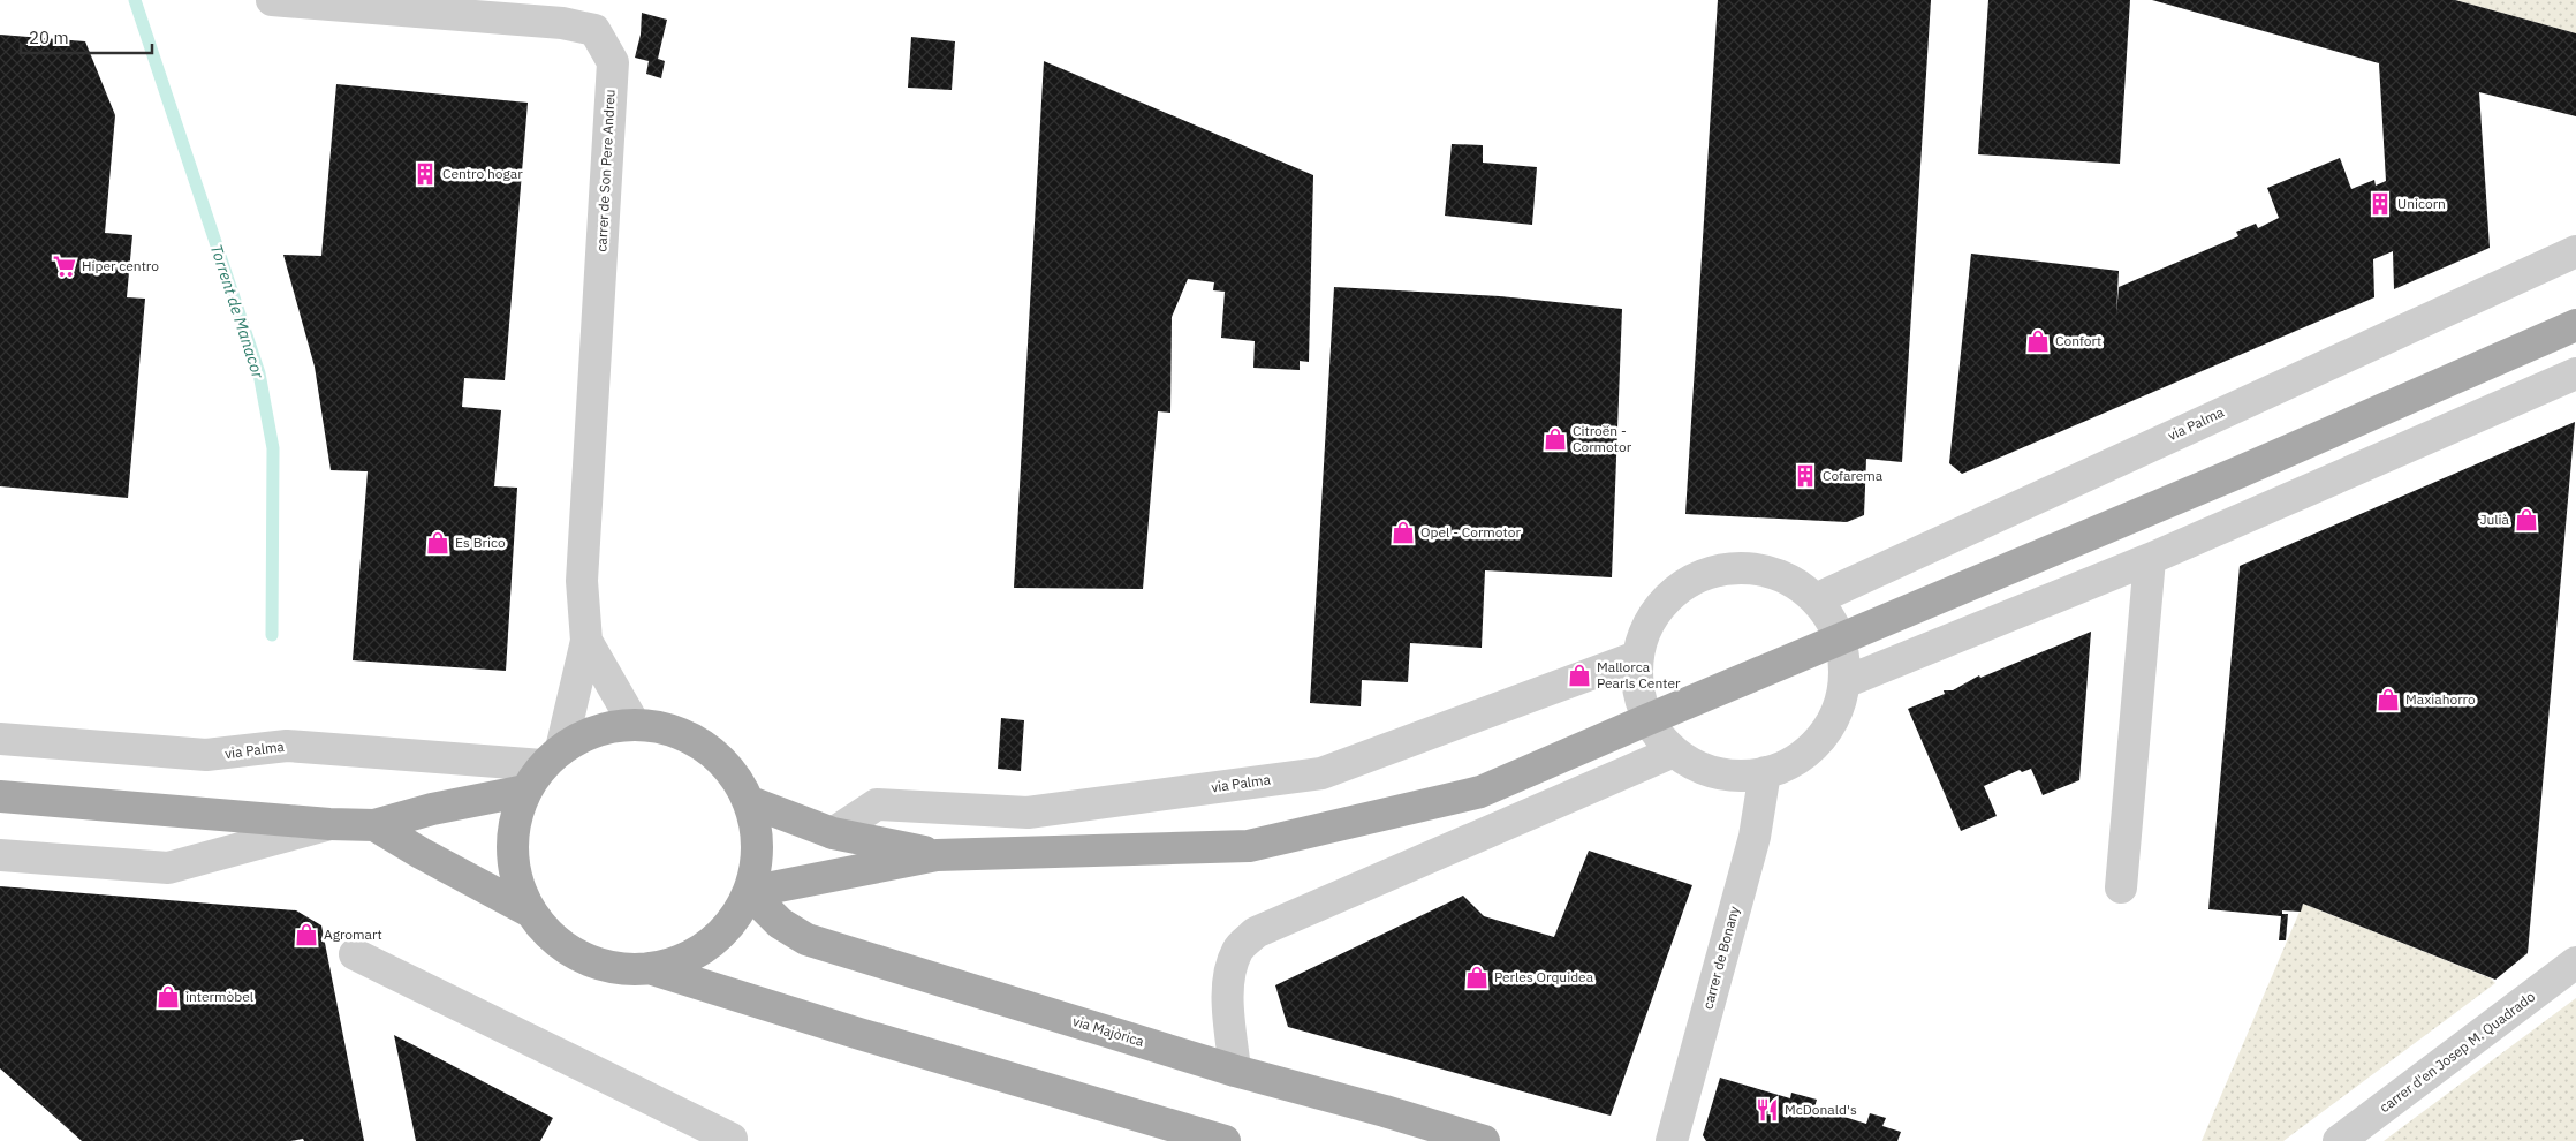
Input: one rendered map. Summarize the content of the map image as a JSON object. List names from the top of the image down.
{
  "streets": {
    "main road": ["via Majòrica"],
    "street": [
      "carrer de Son Pere Andreu",
      "via Palma",
      "carrer de Bonany",
      "carrer d'en Josep M. Quadrado"
    ]
  },
  "water": ["Torrent de Manacor"],
  "places": {
    "building": ["Centro hogar", "Unicorn", "Cofarema"],
    "supermarket": ["Hiper centro"],
    "shop": [
      "Confort",
      "Citroën - Cormotor",
      "Julià",
      "Opel - Cormotor",
      "Es Brico",
      "Mallorca Pearls Center",
      "Maxiahorro",
      "Agromart",
      "Perles Orquidea",
      "intermòbel"
    ],
    "restaurant": ["McDonald's"]
  },
  "scale_bar": "20 m"
}
